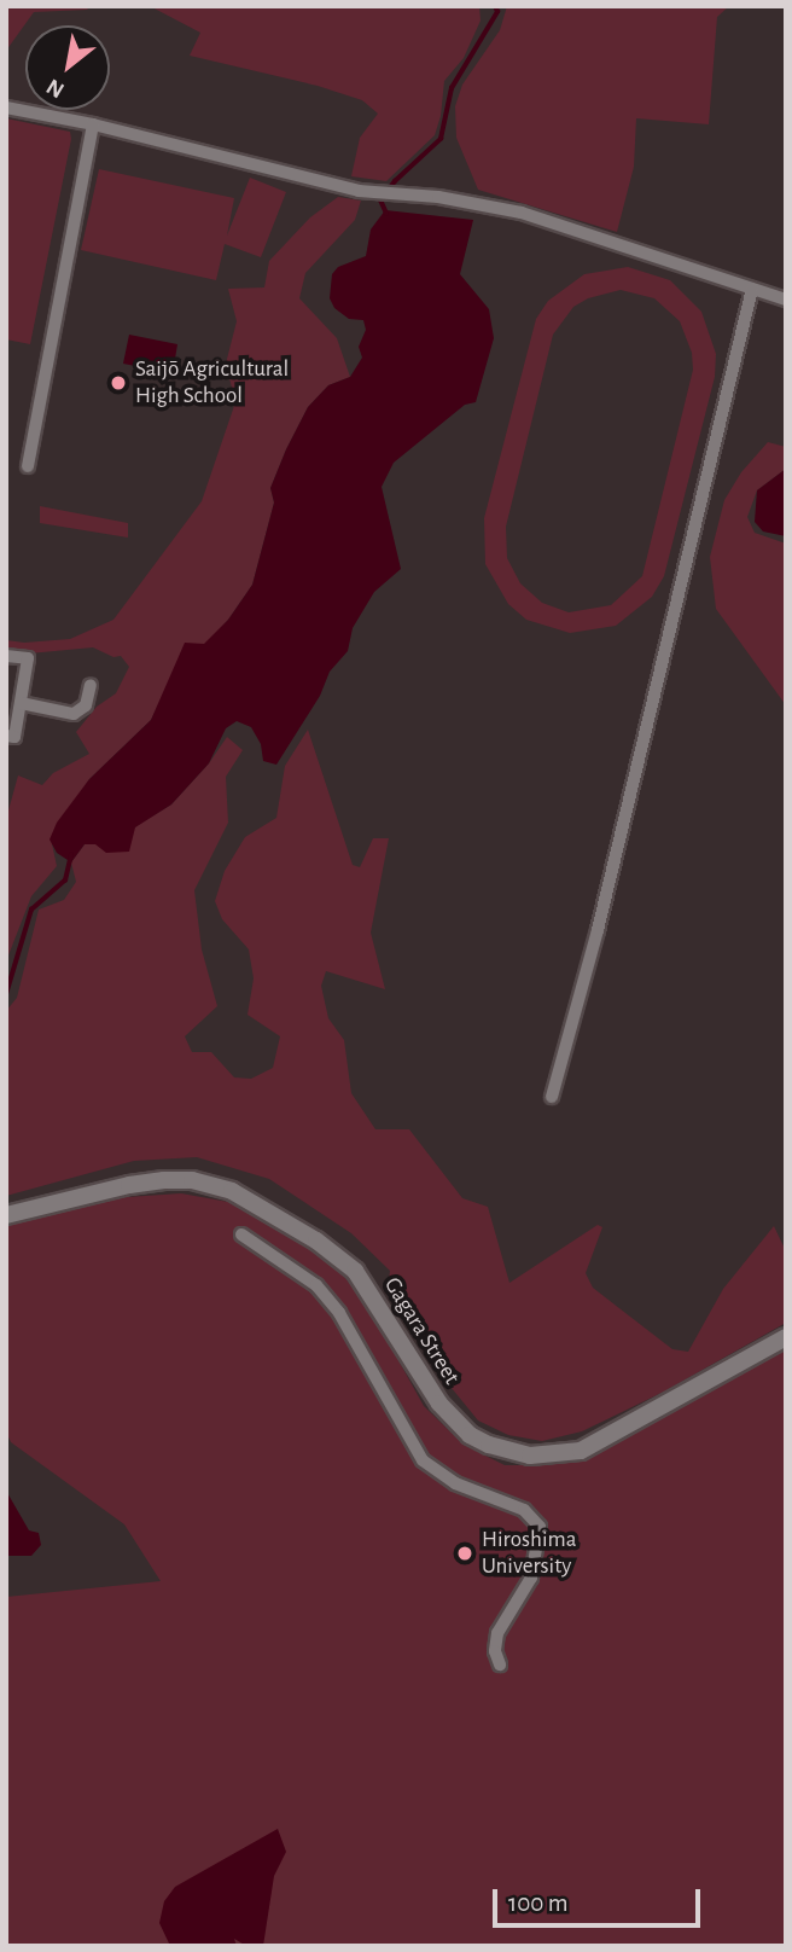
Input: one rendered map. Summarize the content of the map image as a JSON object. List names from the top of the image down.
{
  "streets": {
    "street": ["Gagara Street"]
  },
  "places": ["Saijō Agricultural High School", "Hiroshima University"],
  "scale_bar": "100 m",
  "north": "bottom left"
}
